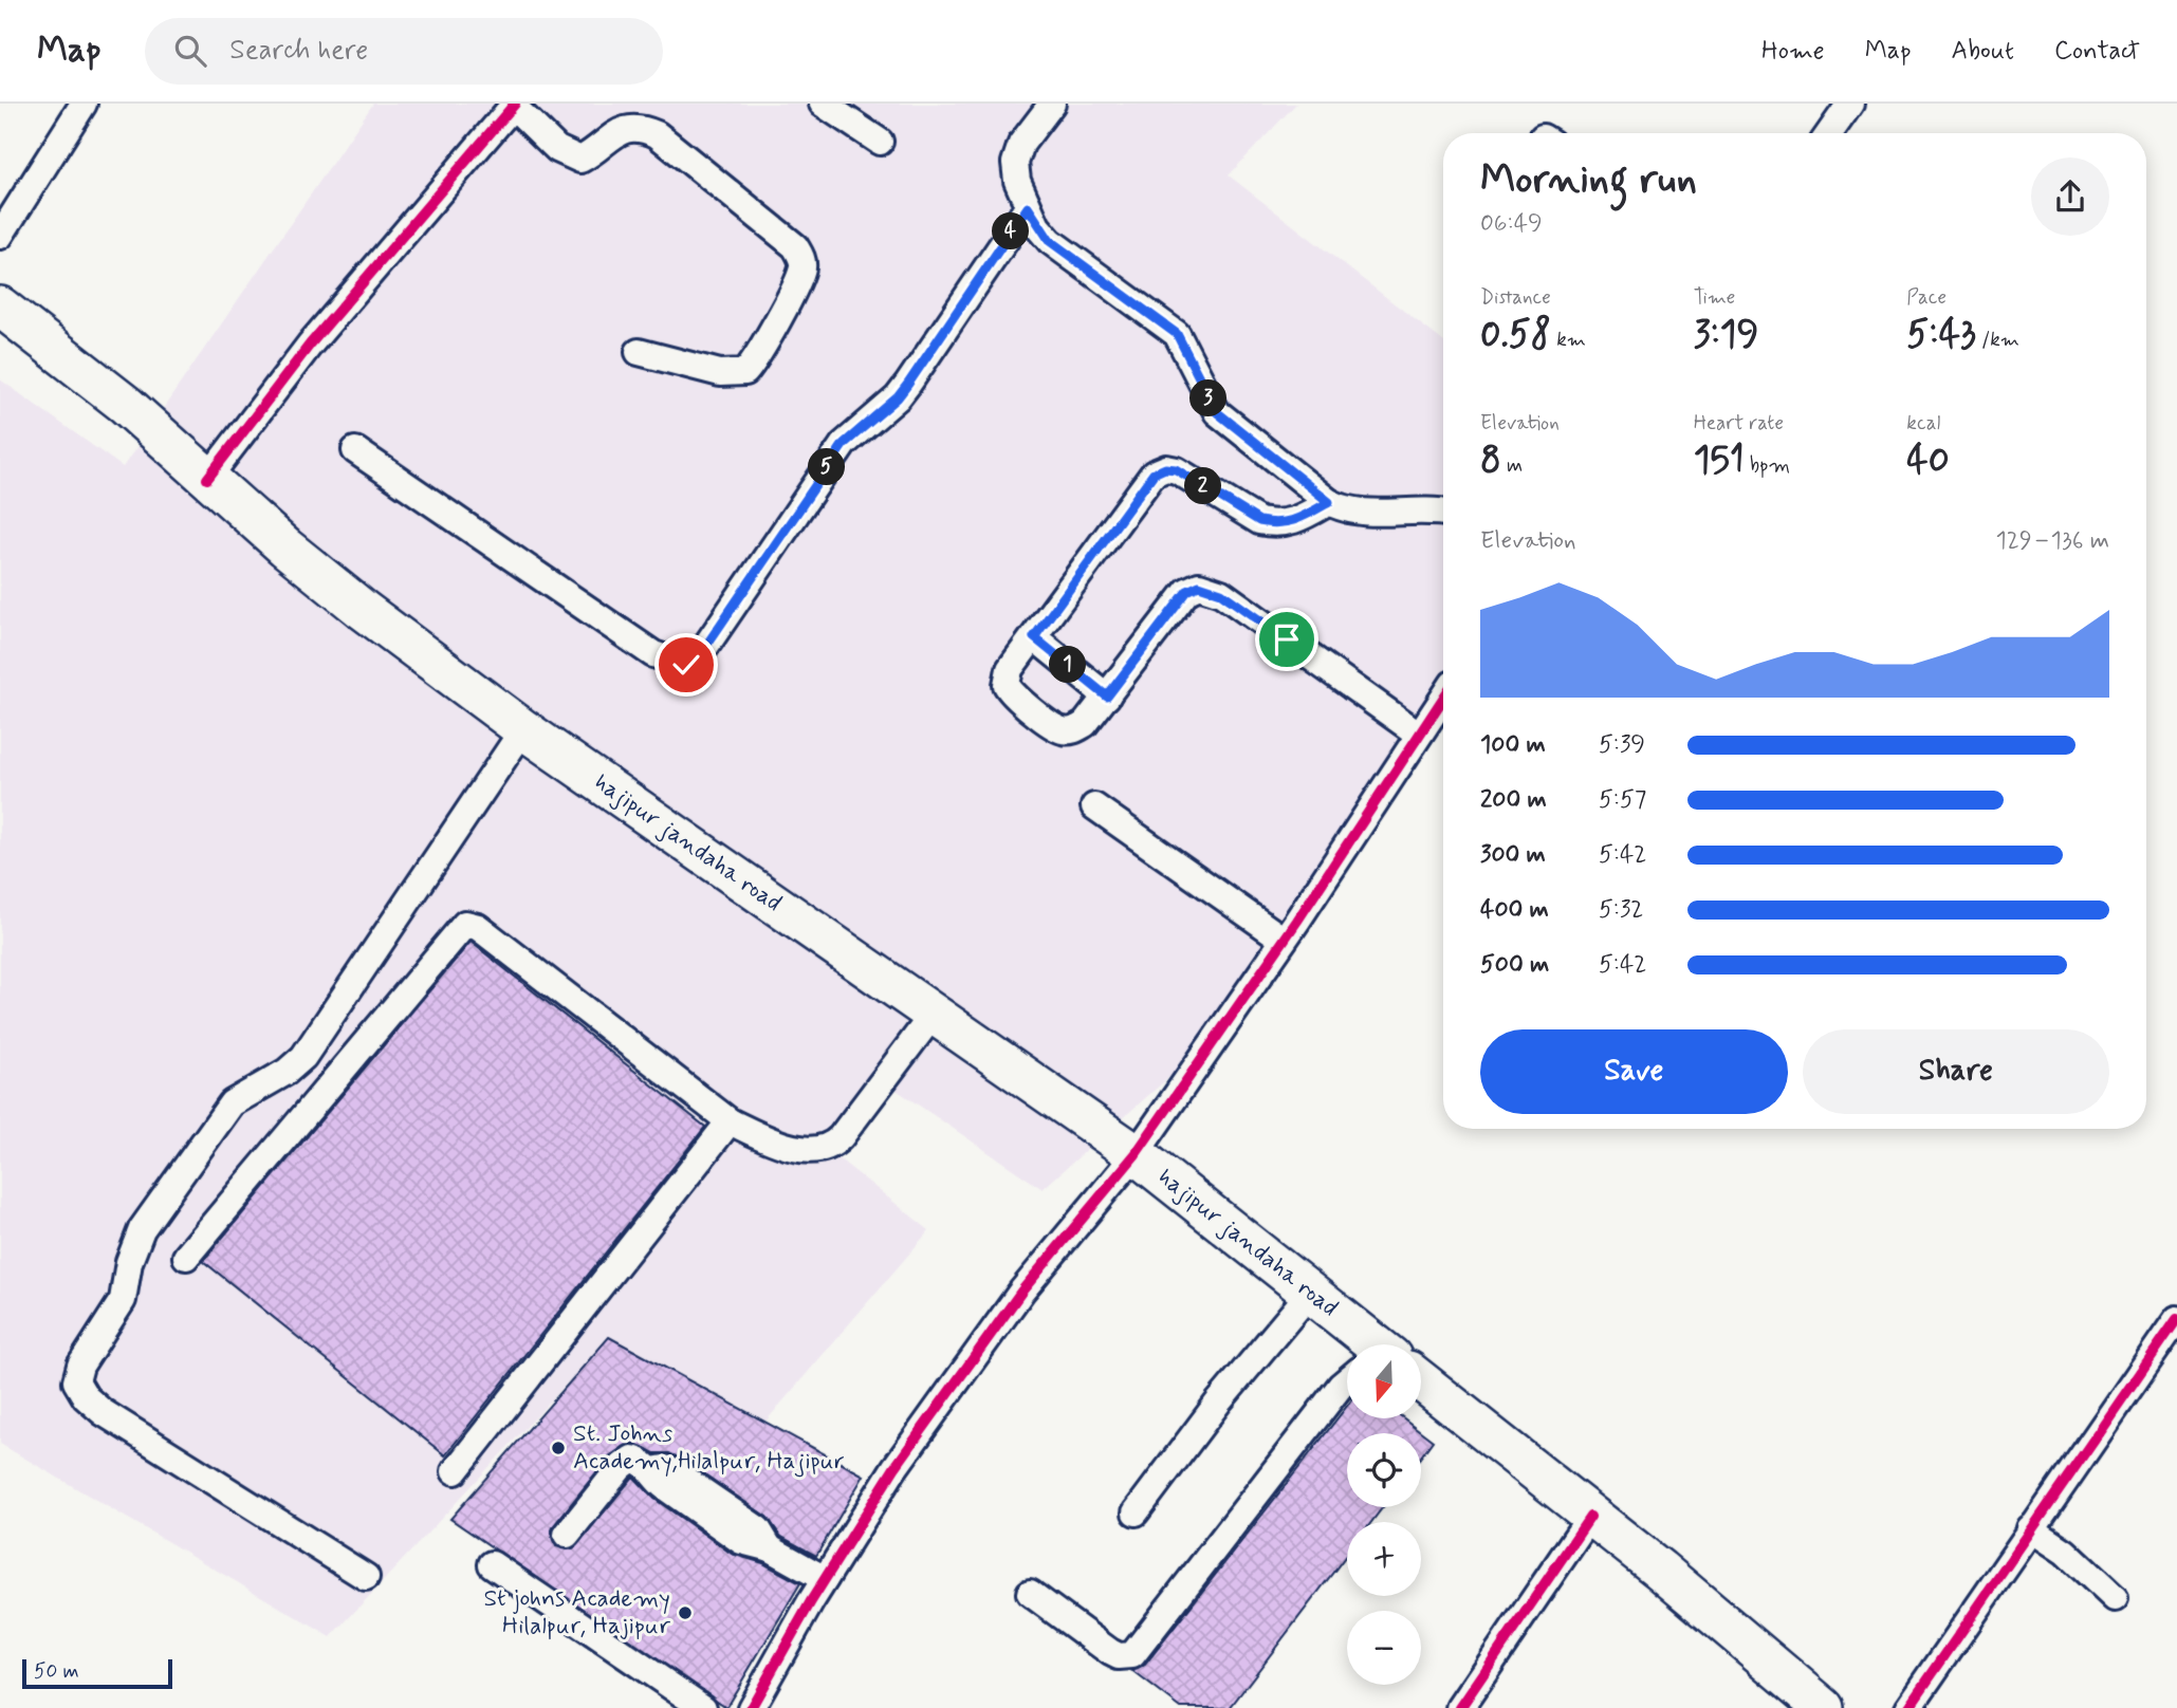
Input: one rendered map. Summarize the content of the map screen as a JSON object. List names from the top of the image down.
{
  "streets": {
    "highway": ["hajipur jandaha road"]
  },
  "places": ["St. Johns Academy,Hilalpur, Hajipur", "St johns Academy Hilalpur, Hajipur"],
  "scale_bar": "50 m",
  "north": "bottom",
  "page": {
    "header": "Map",
    "search": "Search here",
    "nav": [
      "Home",
      "Map",
      "About",
      "Contact"
    ],
    "heading": ["Morning run", "06:49"],
    "pins": [
      "4",
      "3",
      "5",
      "2",
      "1"
    ],
    "stats": [
      ["Distance", "0.58 km"],
      ["Time", "3:19"],
      ["Pace", "5:43 /km"],
      ["Elevation", "8 m"],
      ["Heart rate", "151 bpm"],
      ["kcal", "40"]
    ],
    "chart": ["Elevation", "129–136 m"],
    "list": [
      {
        "name": "100 m",
        "note": "5:39"
      },
      {
        "name": "200 m",
        "note": "5:57"
      },
      {
        "name": "300 m",
        "note": "5:42"
      },
      {
        "name": "400 m",
        "note": "5:32"
      },
      {
        "name": "500 m",
        "note": "5:42"
      }
    ],
    "buttons": ["Save", "Share"],
    "map_buttons": ["+", "−"],
    "scale": "50 m"
  }
}
